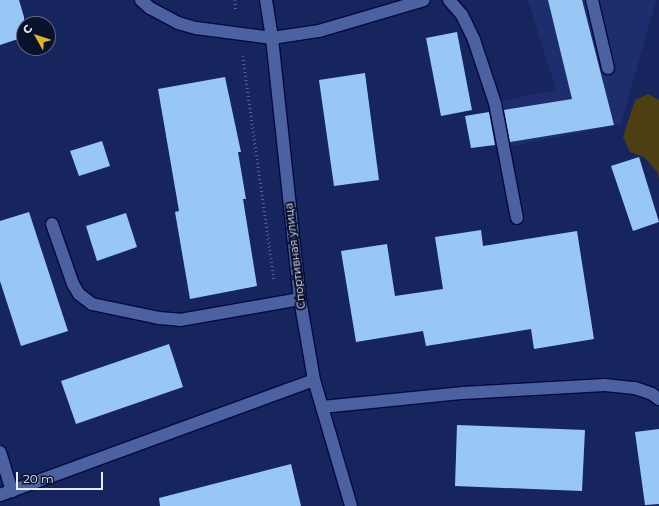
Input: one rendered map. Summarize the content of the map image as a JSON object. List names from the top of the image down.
{
  "streets": {
    "street": ["Спортивная улица"]
  },
  "scale_bar": "20 m",
  "north": "top left"
}
